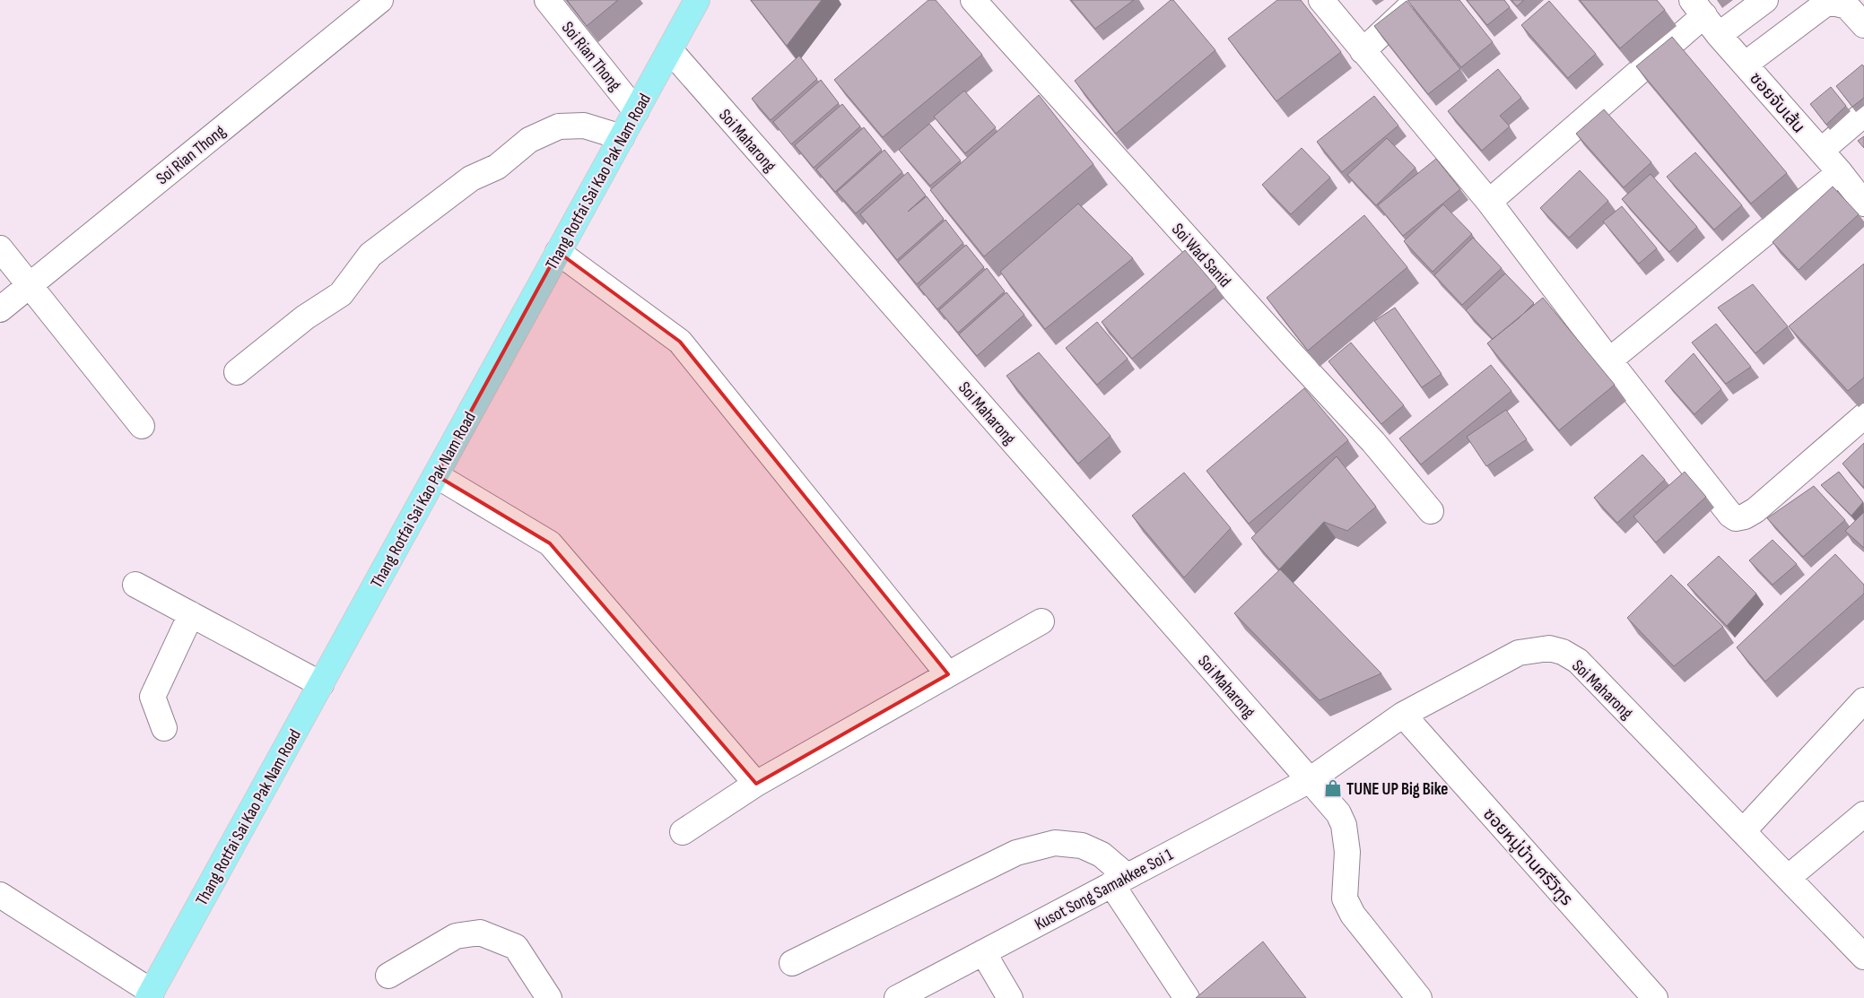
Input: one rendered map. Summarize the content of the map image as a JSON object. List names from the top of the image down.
{
  "streets": {
    "main road": ["Thang Rotfai Sai Kao Pak Nam Road"],
    "street": [
      "Soi Rian Thong",
      "ซอยจับเส้น",
      "Soi Maharong",
      "Soi Wad Sanid",
      "ซอยหมู่บ้านศรีวิฑูร",
      "Kusot Song Samakkee Soi 1"
    ]
  },
  "crossings": [
    ["Soi Rian Thong", "Thang Rotfai Sai Kao Pak Nam Road"],
    ["Soi Maharong", "Thang Rotfai Sai Kao Pak Nam Road"],
    ["Soi Maharong", "ซอยหมู่บ้านศรีวิฑูร"],
    ["Soi Maharong", "Kusot Song Samakkee Soi 1"]
  ],
  "places": {
    "shop": ["TUNE UP Big Bike"]
  }
}
